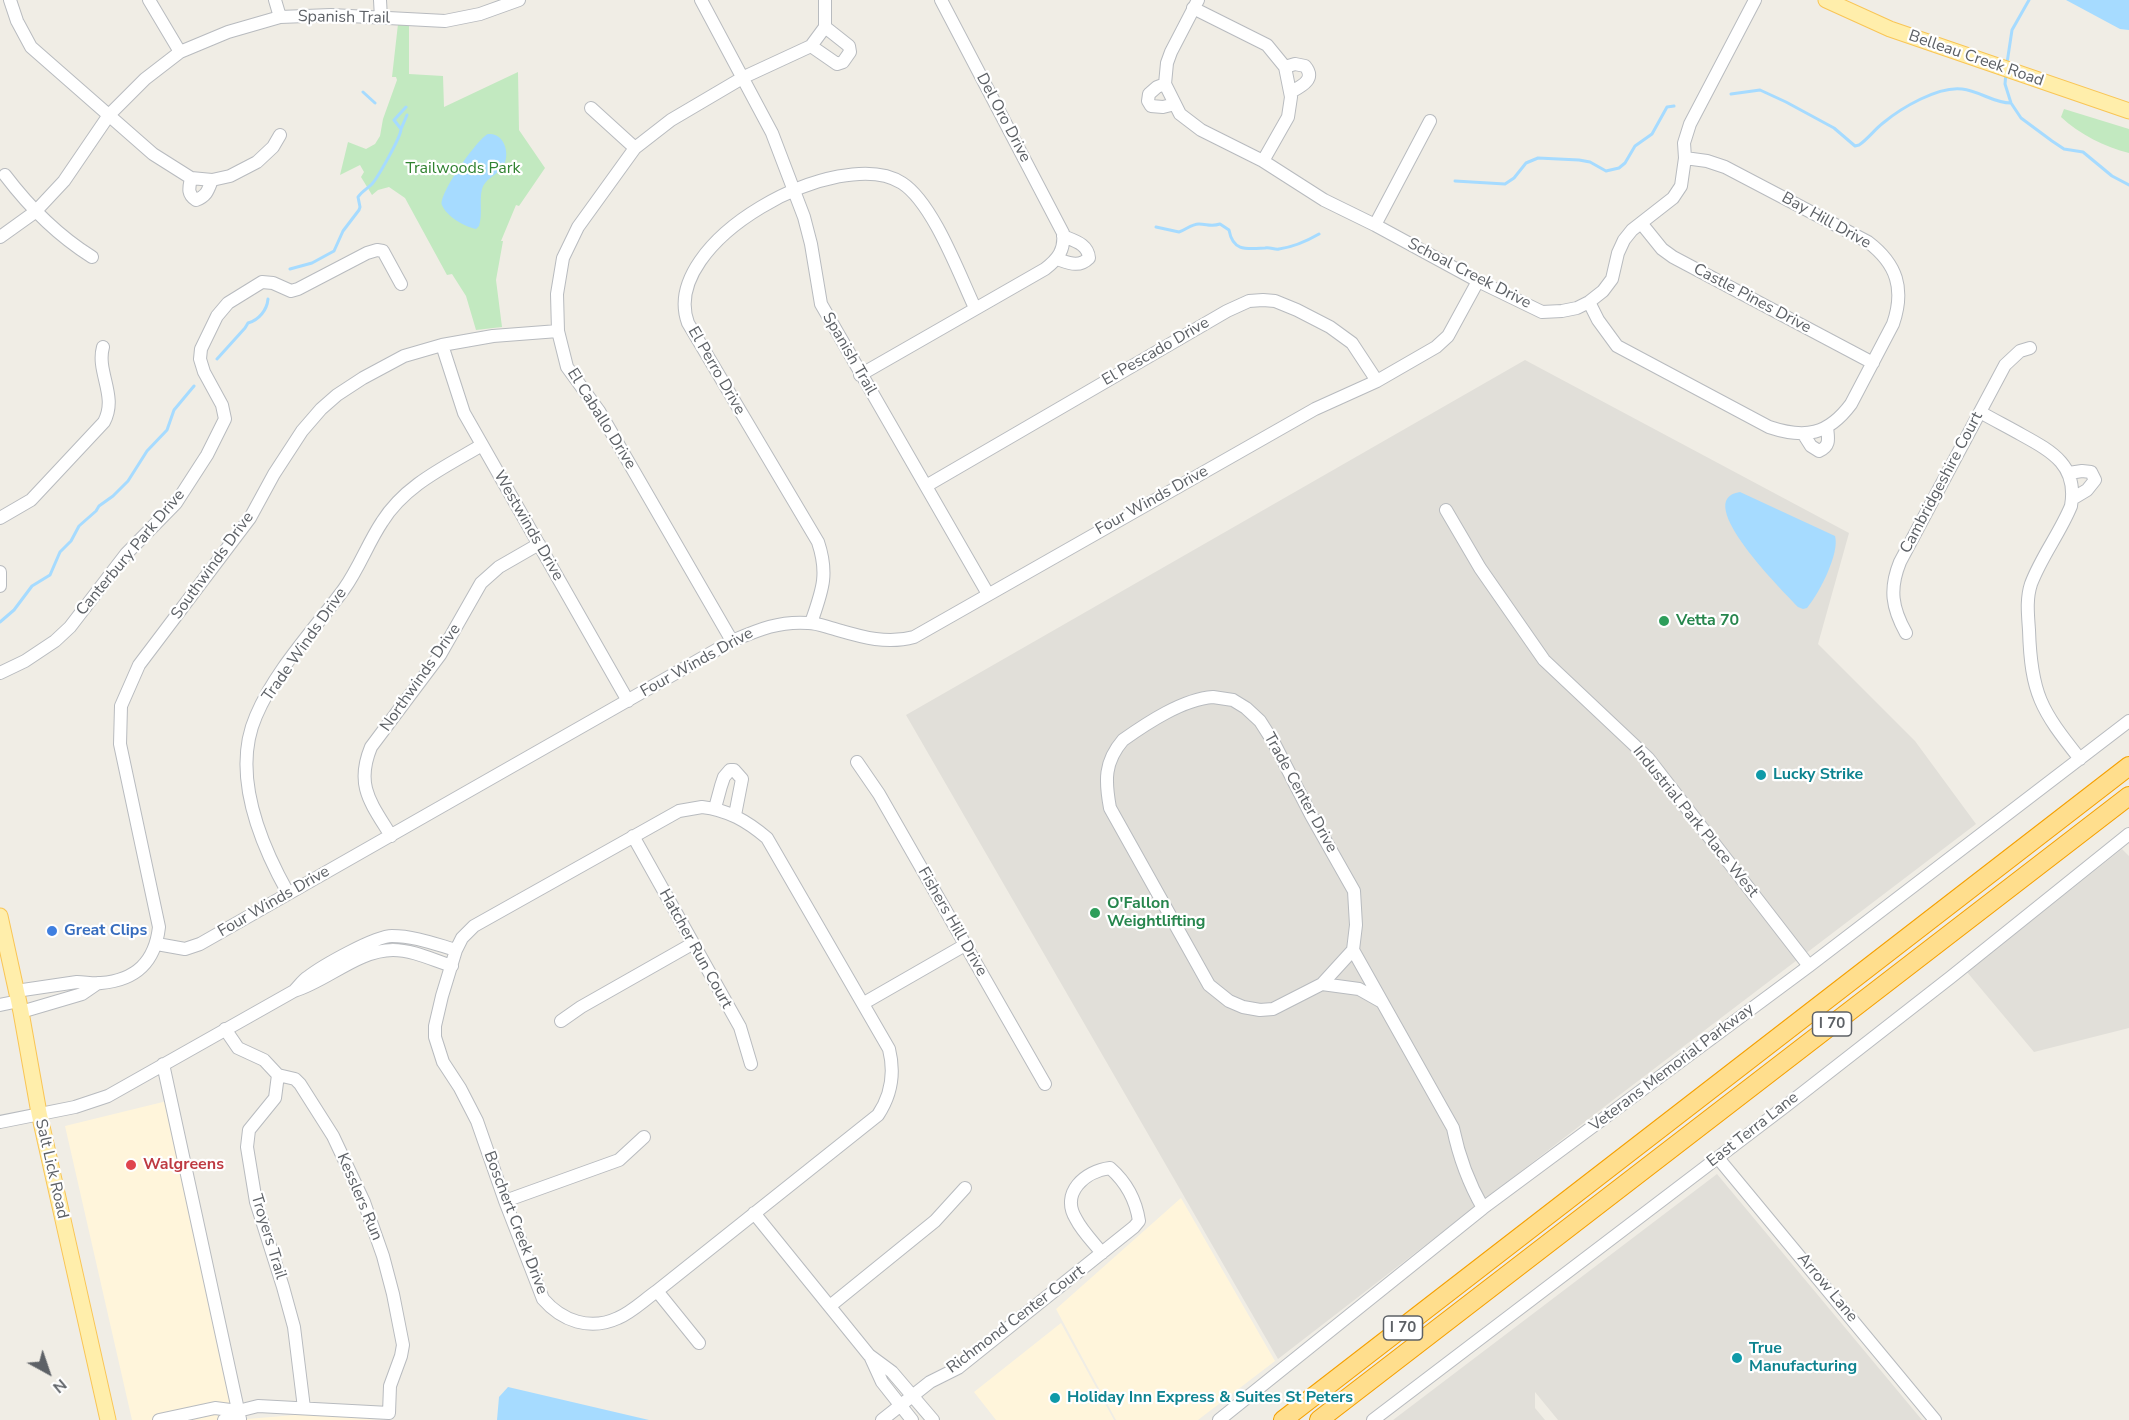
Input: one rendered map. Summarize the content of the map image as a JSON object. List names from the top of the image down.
{
  "streets": {
    "highway": ["I 70"],
    "main road": ["Belleau Creek Road", "Salt Lick Road"],
    "street": [
      "Spanish Trail",
      "Del Oro Drive",
      "Bay Hill Drive",
      "Schoal Creek Drive",
      "Castle Pines Drive",
      "El Pescado Drive",
      "El Perro Drive",
      "El Caballo Drive",
      "Cambridgeshire Court",
      "Four Winds Drive",
      "Westwinds Drive",
      "Canterbury Park Drive",
      "Southwinds Drive",
      "Trade Winds Drive",
      "Northwinds Drive",
      "Trade Center Drive",
      "Industrial Park Place West",
      "Fishers Hill Drive",
      "Hatcher Run Court",
      "Veterans Memorial Parkway",
      "East Terra Lane",
      "Kesslers Run",
      "Boschert Creek Drive",
      "Troyers Trail",
      "Arrow Lane",
      "Richmond Center Court"
    ]
  },
  "crossings": [
    ["Spanish Trail", "El Pescado Drive"],
    ["Spanish Trail", "El Perro Drive"],
    ["Spanish Trail", "El Caballo Drive"],
    ["Spanish Trail", "Four Winds Drive"],
    ["Bay Hill Drive", "Schoal Creek Drive"],
    ["Bay Hill Drive", "Castle Pines Drive"],
    ["Schoal Creek Drive", "Castle Pines Drive"],
    ["Schoal Creek Drive", "Four Winds Drive"],
    ["El Pescado Drive", "Four Winds Drive"],
    ["El Perro Drive", "Four Winds Drive"],
    ["El Caballo Drive", "Four Winds Drive"],
    ["El Caballo Drive", "Southwinds Drive"],
    ["Four Winds Drive", "Westwinds Drive"],
    ["Four Winds Drive", "Southwinds Drive"],
    ["Four Winds Drive", "Trade Winds Drive"],
    ["Four Winds Drive", "Northwinds Drive"],
    ["Westwinds Drive", "Southwinds Drive"],
    ["Westwinds Drive", "Trade Winds Drive"],
    ["Westwinds Drive", "Northwinds Drive"],
    ["Industrial Park Place West", "Veterans Memorial Parkway"],
    ["Hatcher Run Court", "Boschert Creek Drive"],
    ["East Terra Lane", "Arrow Lane"],
    ["Kesslers Run", "Troyers Trail"]
  ],
  "parks": ["Trailwoods Park"],
  "places": [
    "Vetta 70",
    "Lucky Strike",
    "O'Fallon Weightlifting",
    "Great Clips",
    "Walgreens",
    "True Manufacturing",
    "Holiday Inn Express & Suites St Peters"
  ],
  "north": "bottom right"
}
